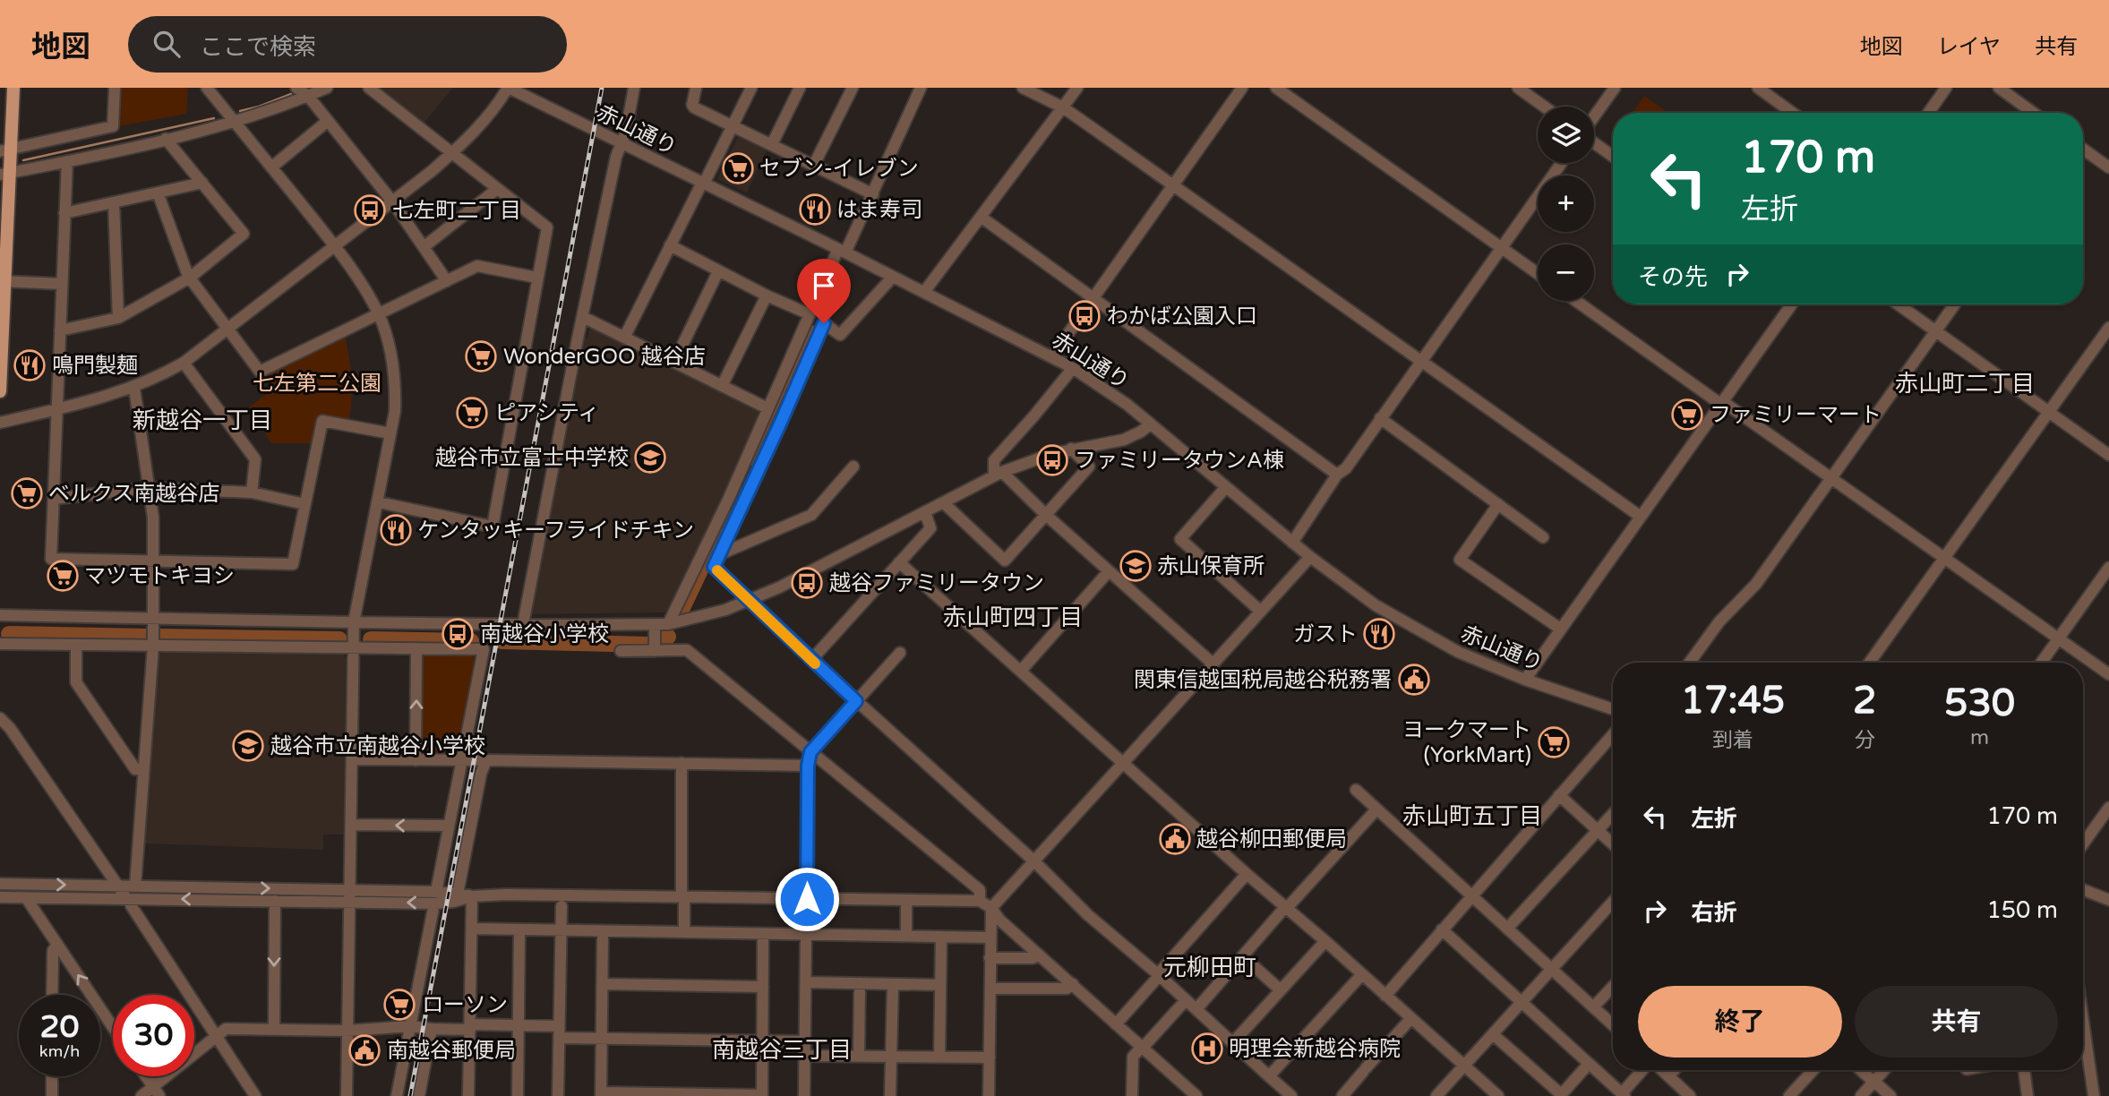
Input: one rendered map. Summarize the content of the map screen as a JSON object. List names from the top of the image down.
{
  "streets": {
    "street": ["赤山通り"]
  },
  "districts": [
    "赤山町二丁目",
    "新越谷一丁目",
    "赤山町四丁目",
    "赤山町五丁目",
    "元柳田町",
    "南越谷三丁目"
  ],
  "parks": ["七左第二公園"],
  "places": {
    "supermarket": [
      "セブン-イレブン",
      "WonderGOO 越谷店",
      "ピアシティ",
      "ファミリーマート",
      "ベルクス南越谷店",
      "マツモトキヨシ",
      "ヨークマート (YorkMart)",
      "ローソン"
    ],
    "restaurant": [
      "はま寿司",
      "鳴門製麺",
      "ケンタッキーフライドチキン",
      "ガスト"
    ],
    "bus stop": [
      "七左町二丁目",
      "わかば公園入口",
      "ファミリータウンA棟",
      "越谷ファミリータウン",
      "南越谷小学校"
    ],
    "school or university": ["越谷市立富士中学校", "赤山保育所", "越谷市立南越谷小学校"],
    "public building": ["関東信越国税局越谷税務署", "越谷柳田郵便局", "南越谷郵便局"],
    "hospital": ["明理会新越谷病院"]
  },
  "page": {
    "header": "地図",
    "search": "ここで検索",
    "nav": ["地図", "レイヤ", "共有"],
    "map_buttons": ["+", "−"],
    "turn": ["170 m", "左折"],
    "then": "その先",
    "eta": [
      "17:45",
      "到着",
      "2",
      "分",
      "530",
      "m"
    ],
    "list": [
      {
        "name": "左折",
        "value": "170 m"
      },
      {
        "name": "右折",
        "value": "150 m"
      }
    ],
    "buttons": ["終了", "共有"],
    "speed": "20 km/h",
    "limit": "30"
  }
}
